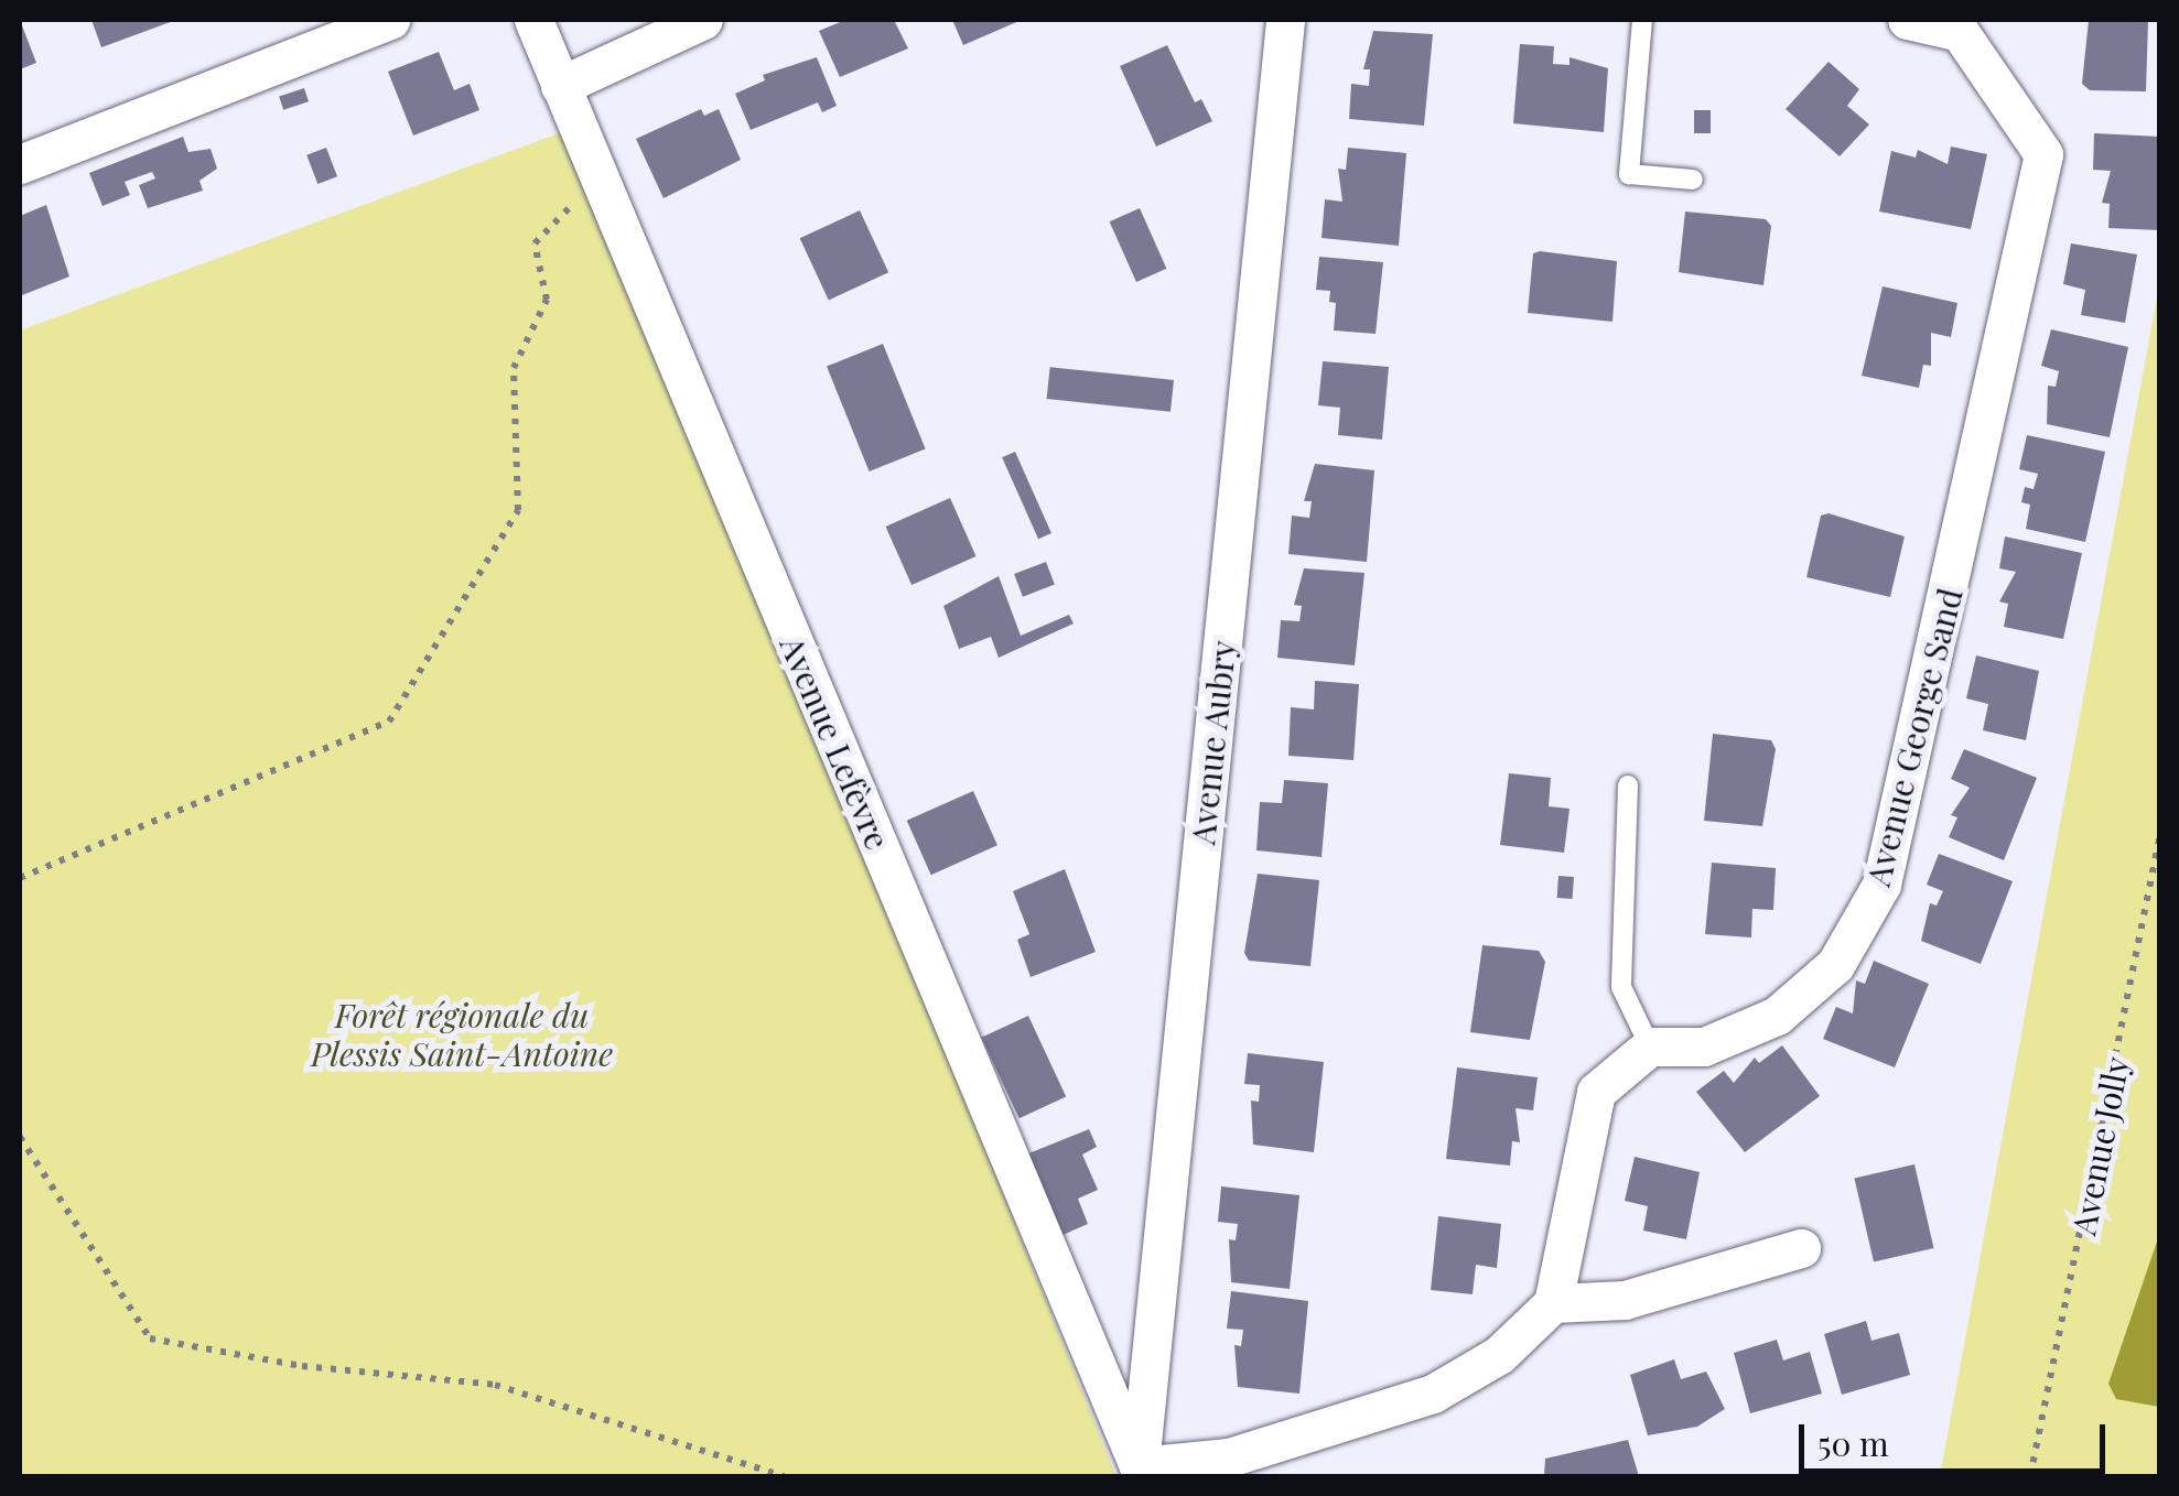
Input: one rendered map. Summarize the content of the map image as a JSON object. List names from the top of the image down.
{
  "streets": {
    "street": ["Avenue George Sand", "Avenue Lefèvre", "Avenue Aubry"],
    "path": ["Avenue Jolly"]
  },
  "crossings": [
    ["Avenue Lefèvre", "Avenue Aubry"]
  ],
  "parks": ["Forêt régionale du Plessis Saint-Antoine"],
  "scale_bar": "50 m"
}
